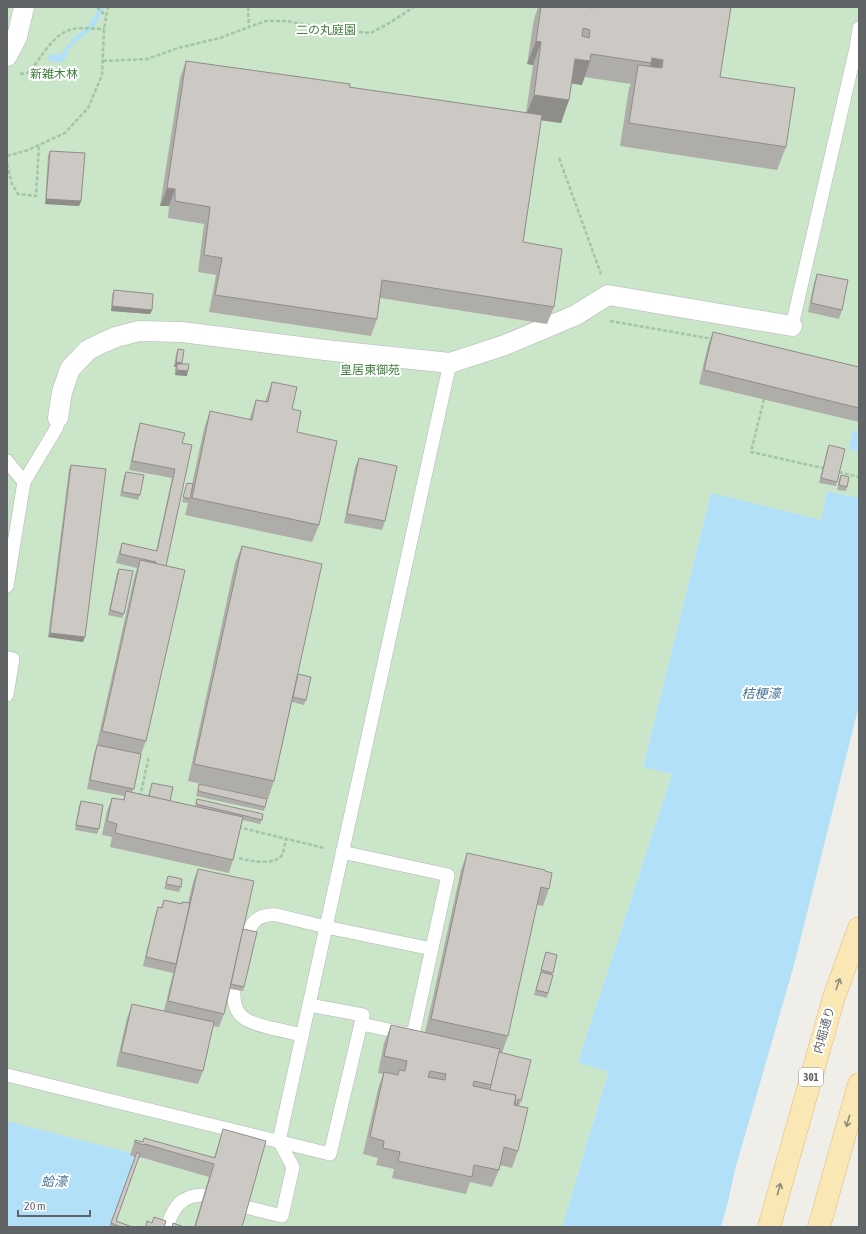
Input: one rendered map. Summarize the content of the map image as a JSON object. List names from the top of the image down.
{
  "streets": {
    "main road": ["内堀通り", "301"]
  },
  "water": ["桔梗濠", "蛤濠"],
  "parks": ["二の丸庭園", "新雑木林", "皇居東御苑"],
  "scale_bar": "20 m"
}
